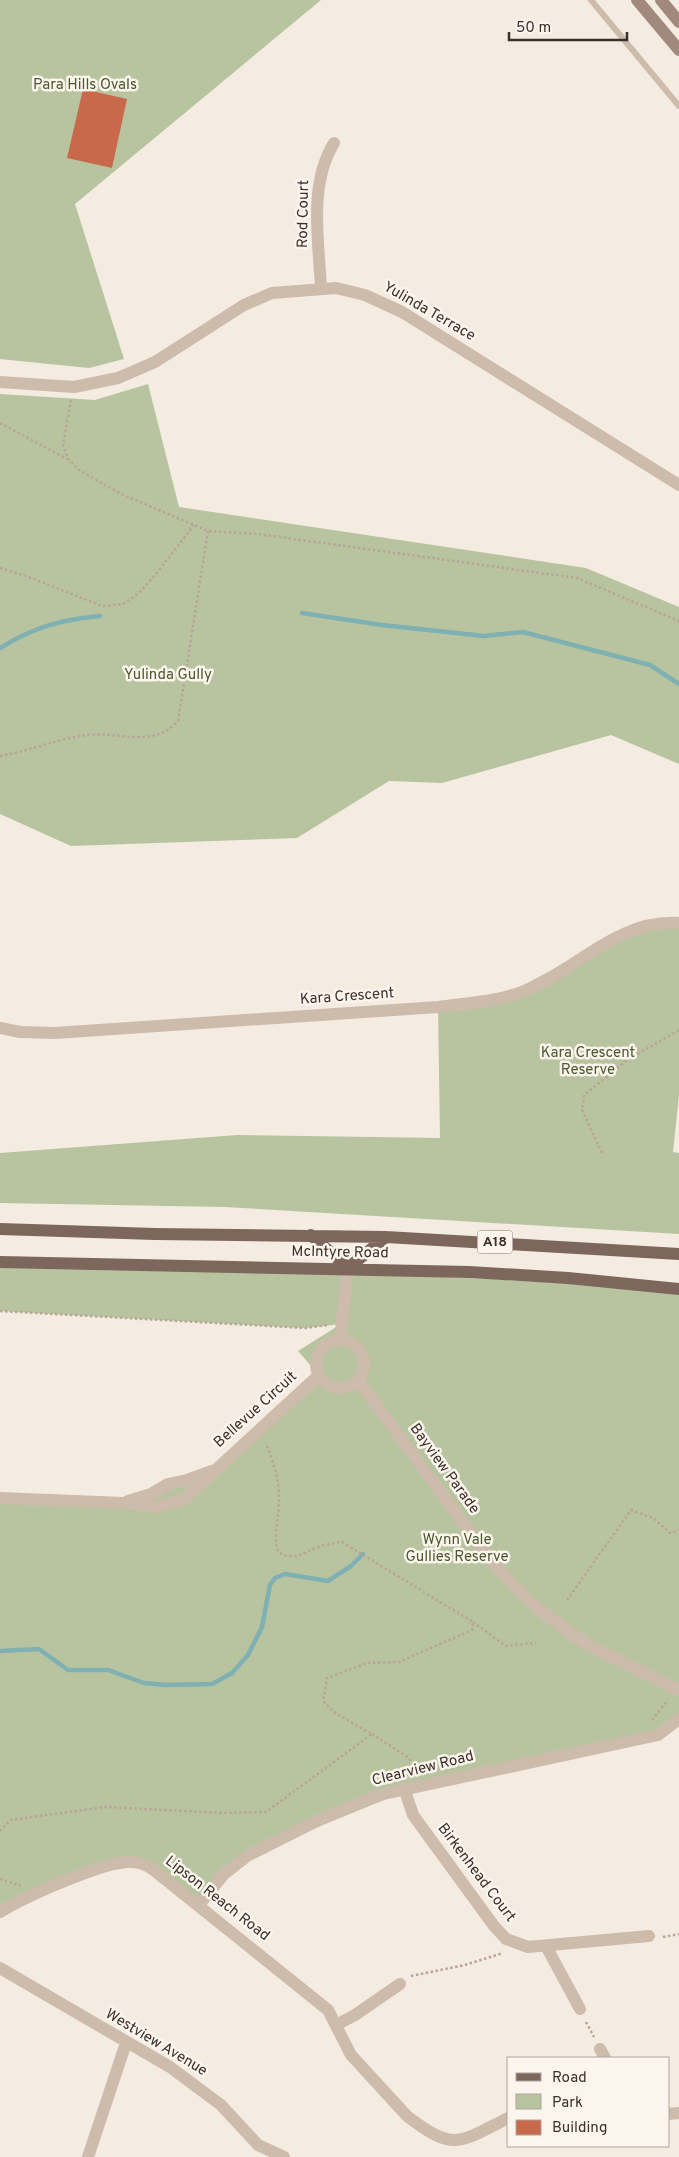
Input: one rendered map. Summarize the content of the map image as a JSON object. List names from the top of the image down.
{
  "streets": {
    "main road": ["A18", "McIntyre Road"],
    "street": [
      "Rod Court",
      "Yulinda Terrace",
      "Kara Crescent",
      "Bellevue Circuit",
      "Bayview Parade",
      "Clearview Road",
      "Birkenhead Court",
      "Lipson Reach Road",
      "Westview Avenue"
    ]
  },
  "crossings": [
    ["Rod Court", "Yulinda Terrace"],
    ["Bellevue Circuit", "Bayview Parade"],
    ["Clearview Road", "Birkenhead Court"],
    ["Clearview Road", "Lipson Reach Road"]
  ],
  "parks": [
    "Para Hills Ovals",
    "Yulinda Gully",
    "Kara Crescent Reserve",
    "Wynn Vale Gullies Reserve"
  ],
  "legend": ["Road", "Park", "Building"],
  "scale_bar": "50 m"
}
